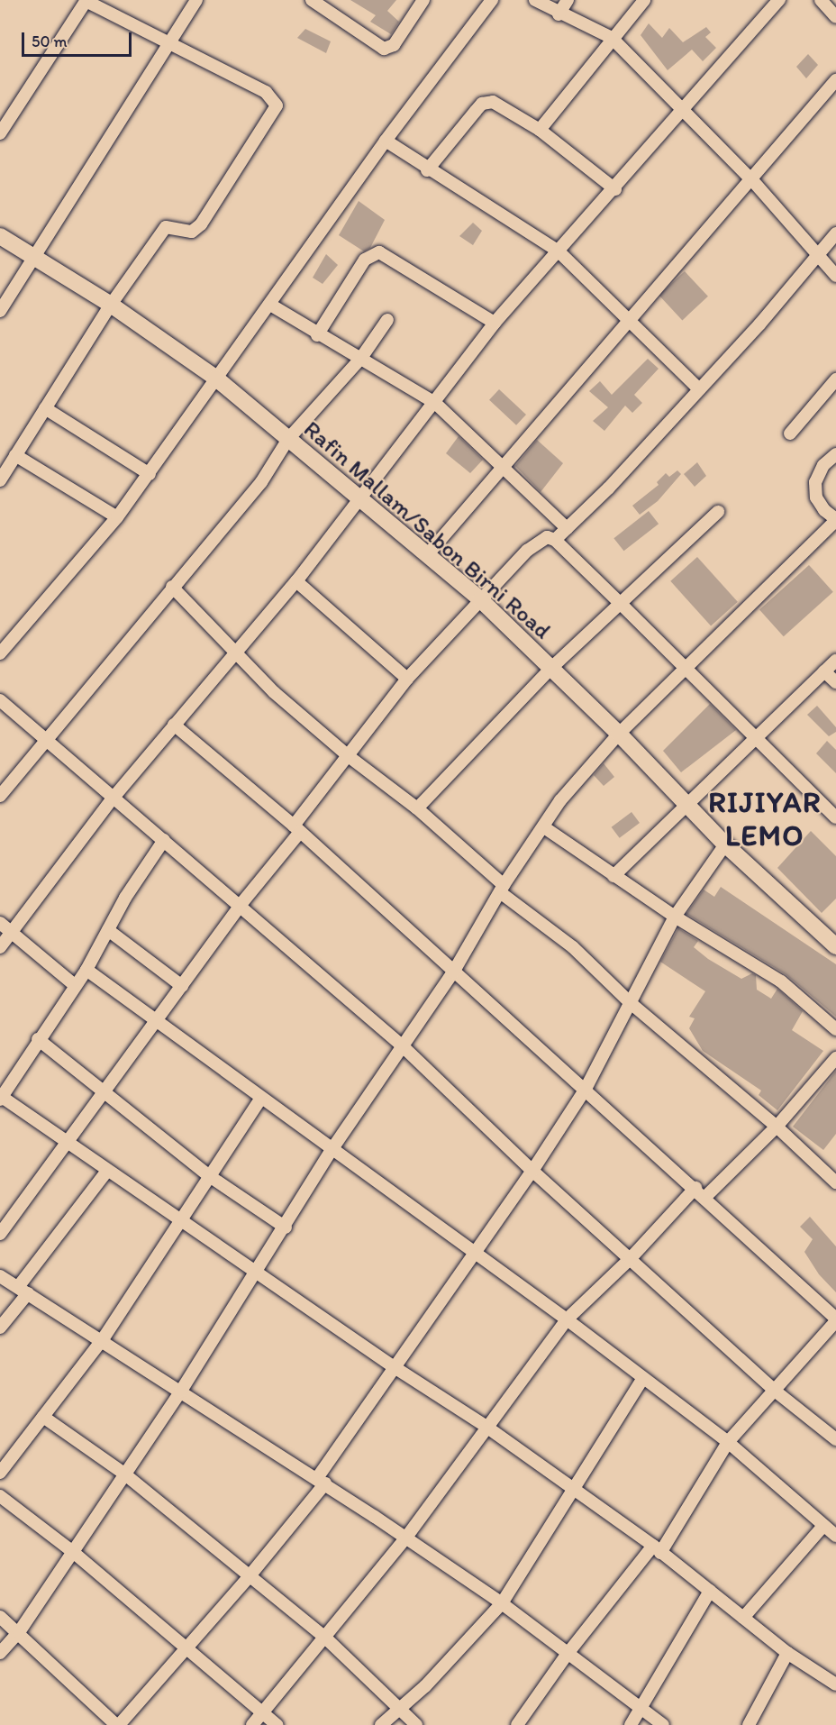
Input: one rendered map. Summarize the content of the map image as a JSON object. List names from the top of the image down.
{
  "streets": {
    "street": ["Rafin Mallam/Sabon Birni Road"]
  },
  "districts": ["RIJIYAR LEMO"],
  "scale_bar": "50 m"
}
